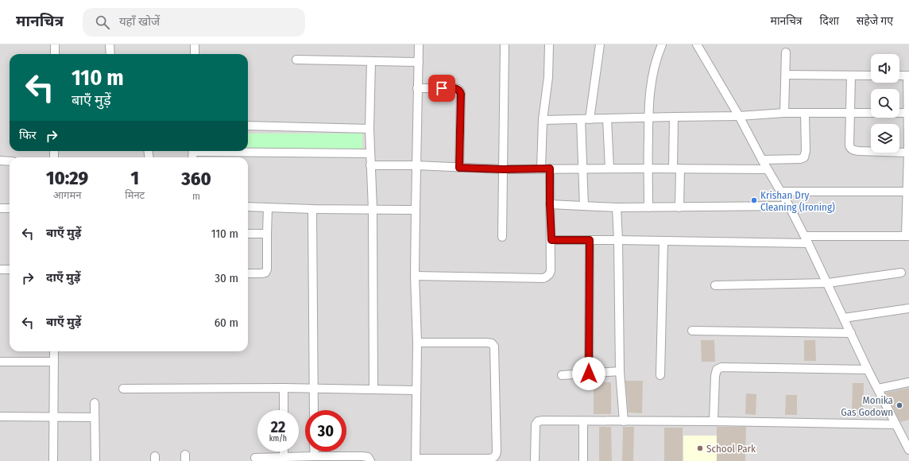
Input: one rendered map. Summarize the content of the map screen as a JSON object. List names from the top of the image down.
{
  "places": ["Krishan Dry Cleaning (Ironing)", "Monika Gas Godown", "School Park"],
  "page": {
    "header": "मानचित्र",
    "search": "यहाँ खोजें",
    "nav": ["मानचित्र", "दिशा", "सहेजे गए"],
    "turn": ["110 m", "बाएँ मुड़ें"],
    "then": "फिर",
    "eta": [
      "10:29",
      "आगमन",
      "1",
      "मिनट",
      "360",
      "m"
    ],
    "list": [
      {
        "name": "बाएँ मुड़ें",
        "value": "110 m"
      },
      {
        "name": "दाएँ मुड़ें",
        "value": "30 m"
      },
      {
        "name": "बाएँ मुड़ें",
        "value": "60 m"
      }
    ],
    "speed": "22 km/h",
    "limit": "30"
  }
}
